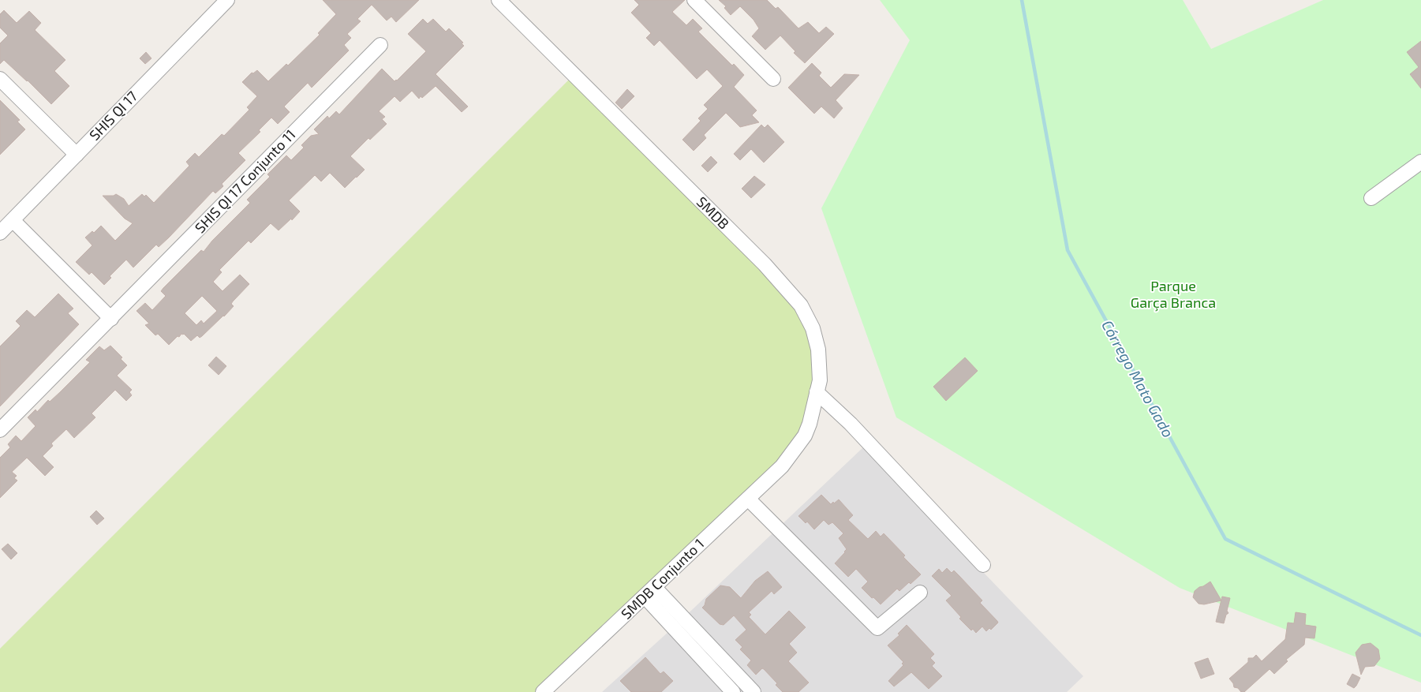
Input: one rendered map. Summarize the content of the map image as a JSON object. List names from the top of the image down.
{
  "streets": {
    "street": [
      "SHIS QI 17",
      "SHIS QI 17 Conjunto 11",
      "SMDB",
      "SMDB Conjunto 1"
    ]
  },
  "crossings": [
    ["SMDB", "SMDB Conjunto 1"]
  ],
  "water": ["Córrego Mato Gado"],
  "parks": ["Parque Garça Branca"]
}
